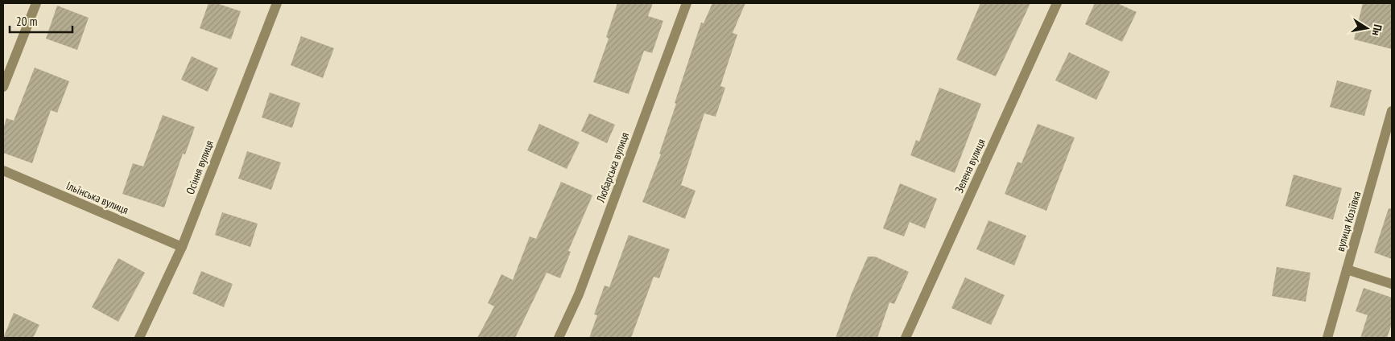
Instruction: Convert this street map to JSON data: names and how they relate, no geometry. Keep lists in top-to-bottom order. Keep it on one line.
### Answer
{"streets":{"street":["Зелена вулиця","Осіння вулиця","Любарська вулиця","Ільїнська вулиця","вулиця Козіївка"]},"crossings":[["Осіння вулиця","Ільїнська вулиця"]],"scale_bar":"20 m","north":"right"}
